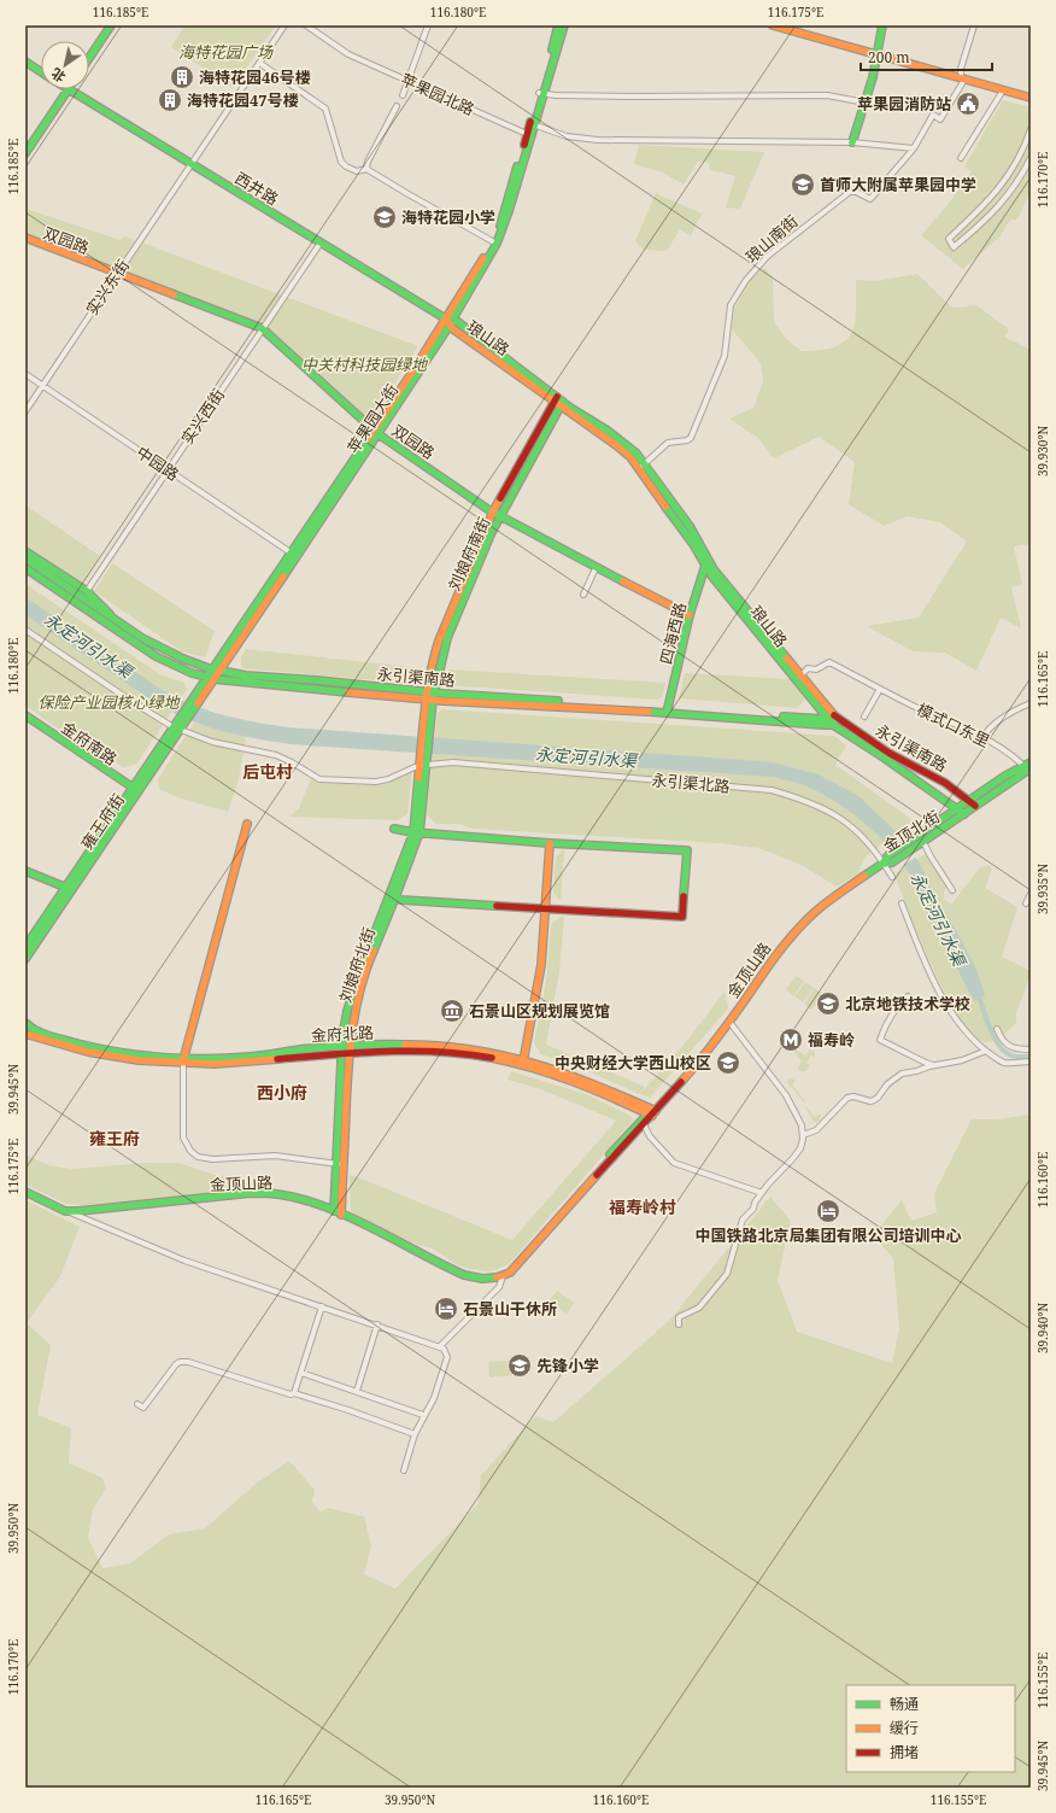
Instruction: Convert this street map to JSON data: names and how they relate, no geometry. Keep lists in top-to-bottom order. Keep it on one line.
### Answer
{"streets":{"main road":["西井路","双园路","琅山路","苹果园大街","刘娘府南街","四海西路","永引渠南路","金府南路","雍王府街","金顶北街","刘娘府北街","金顶山路","金府北路"],"street":["苹果园北路","琅山南街","实兴东街","实兴西街","中园路","模式口东里","永引渠北路"]},"crossings":[["苹果园北路","苹果园大街"],["西井路","实兴东街"],["西井路","琅山路"],["西井路","实兴西街"],["西井路","苹果园大街"],["琅山南街","琅山路"],["双园路","实兴东街"],["双园路","实兴西街"],["双园路","苹果园大街"],["双园路","刘娘府南街"],["双园路","四海西路"],["实兴东街","中园路"],["琅山路","苹果园大街"],["琅山路","刘娘府南街"],["琅山路","四海西路"],["琅山路","永引渠南路"],["琅山路","模式口东里"],["实兴西街","中园路"],["苹果园大街","中园路"],["苹果园大街","永引渠南路"],["苹果园大街","雍王府街"],["刘娘府南街","永引渠南路"],["刘娘府南街","刘娘府北街"],["四海西路","永引渠南路"],["永引渠南路","金顶北街"],["永引渠南路","刘娘府北街"],["模式口东里","金顶北街"],["金府南路","雍王府街"],["永引渠北路","雍王府街"],["永引渠北路","金顶北街"],["永引渠北路","刘娘府北街"],["永引渠北路","金顶山路"],["金顶北街","金顶山路"],["刘娘府北街","金顶山路"],["刘娘府北街","金府北路"],["金顶山路","金府北路"]],"districts":["后屯村","西小府","雍王府","福寿岭村"],"water":["永定河引水渠"],"parks":["海特花园广场","中关村科技园绿地","保险产业园核心绿地"],"places":{"building":["海特花园46号楼","海特花园47号楼"],"public building":["苹果园消防站"],"school or university":["首师大附属苹果园中学","海特花园小学","北京地铁技术学校","中央财经大学西山校区","先锋小学"],"museum":["石景山区规划展览馆"],"metro station":["福寿岭"],"hotel":["中国铁路北京局集团有限公司培训中心","石景山干休所"]},"legend":["畅通","缓行","拥堵"],"scale_bar":"200 m","north":"bottom left","coordinates":["116.185°E","116.180°E","116.175°E","116.170°E","39.930°N","116.165°E","39.935°N","39.945°N","116.160°E","39.940°N","39.950°N","116.155°E"]}
